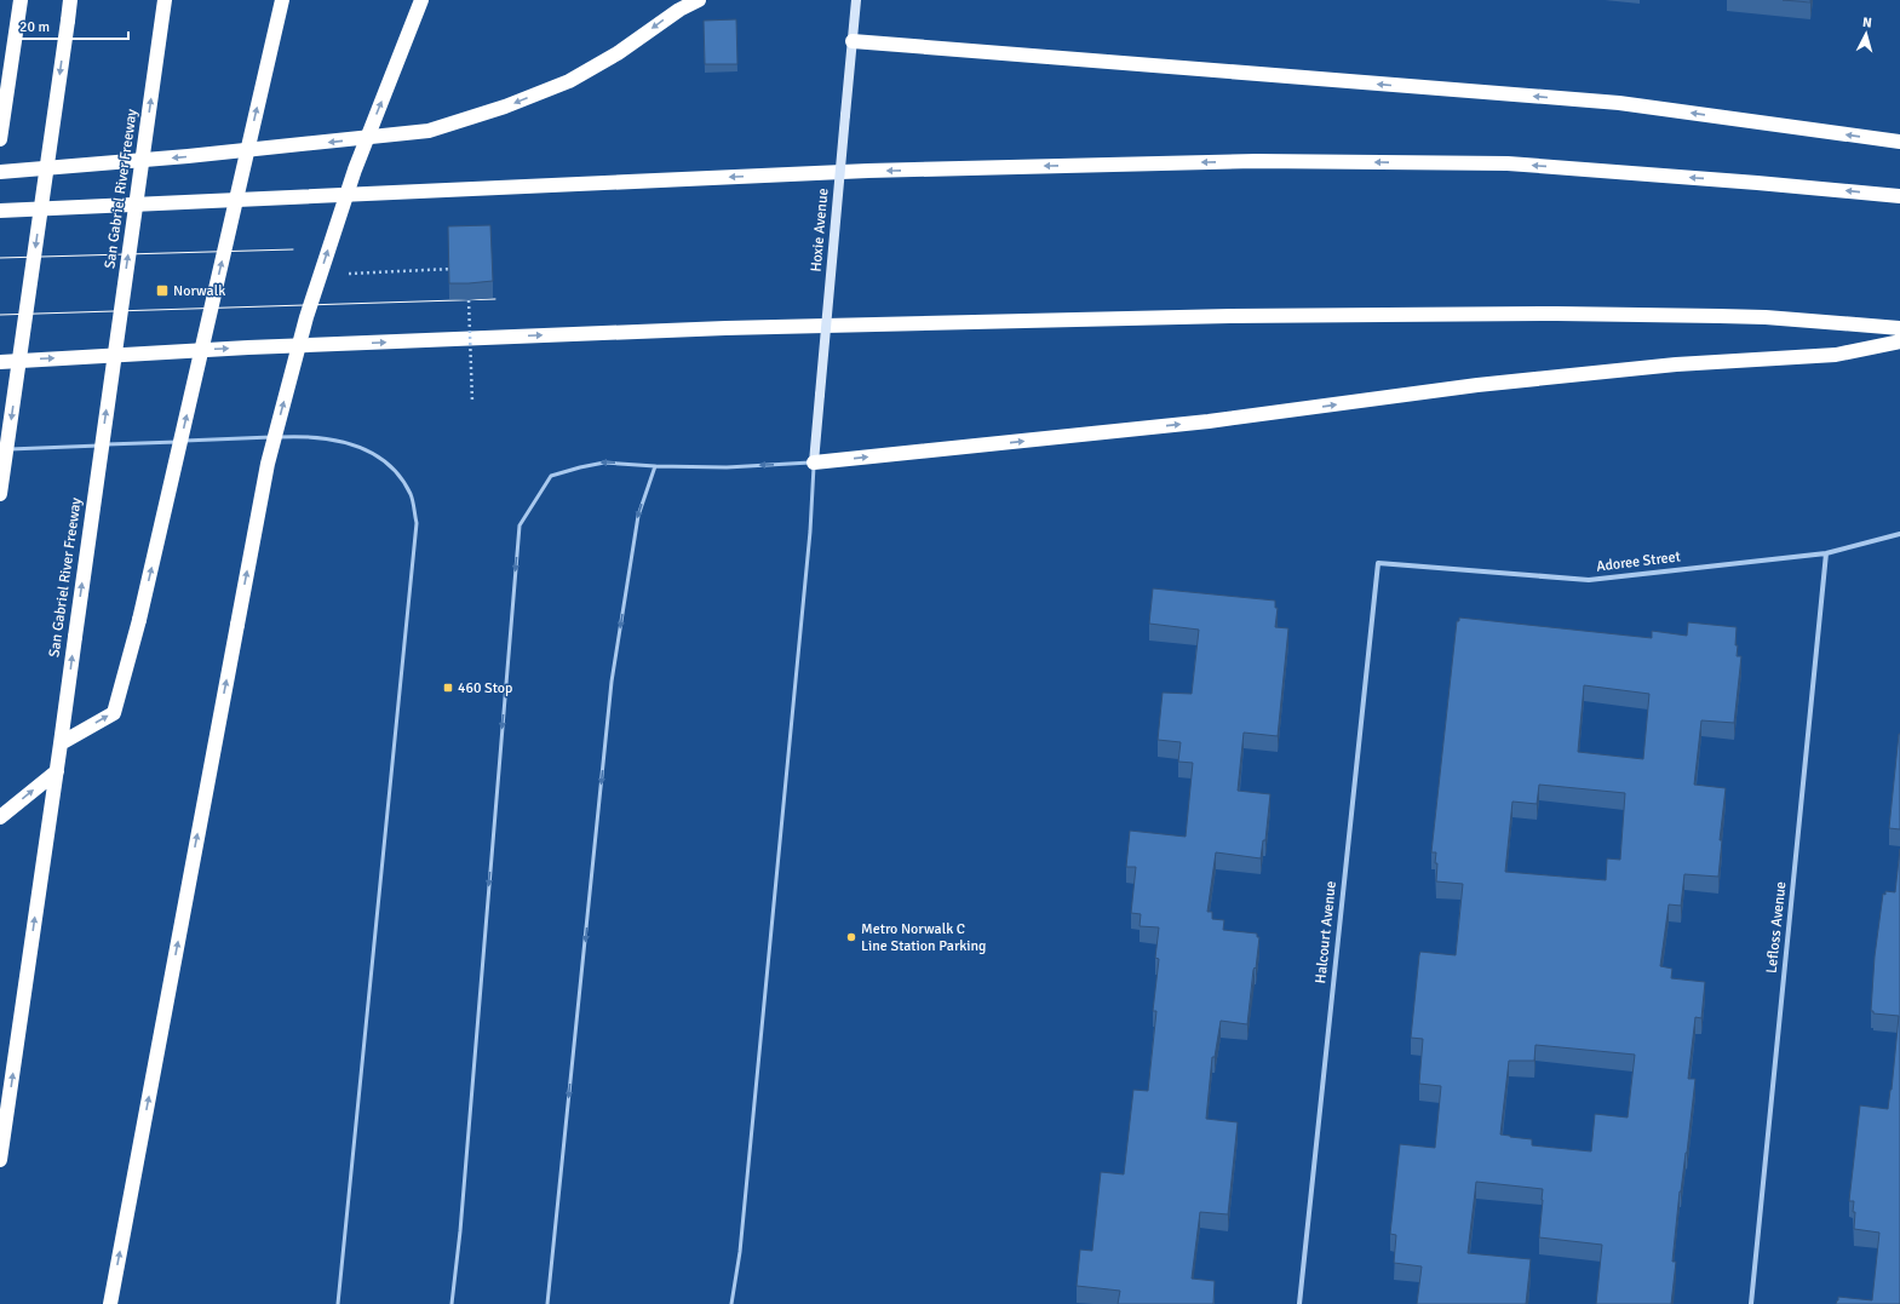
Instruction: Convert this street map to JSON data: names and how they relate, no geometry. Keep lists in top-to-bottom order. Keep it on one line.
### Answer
{"streets":{"highway":["San Gabriel River Freeway"],"main road":["Hoxie Avenue"],"street":["Adoree Street","Lefloss Avenue","Halcourt Avenue"]},"crossings":[["Adoree Street","Lefloss Avenue"],["Adoree Street","Halcourt Avenue"]],"places":{"transit":["Norwalk","460 Stop"],"other":["Metro Norwalk C Line Station Parking"]},"scale_bar":"20 m","north":"top"}
